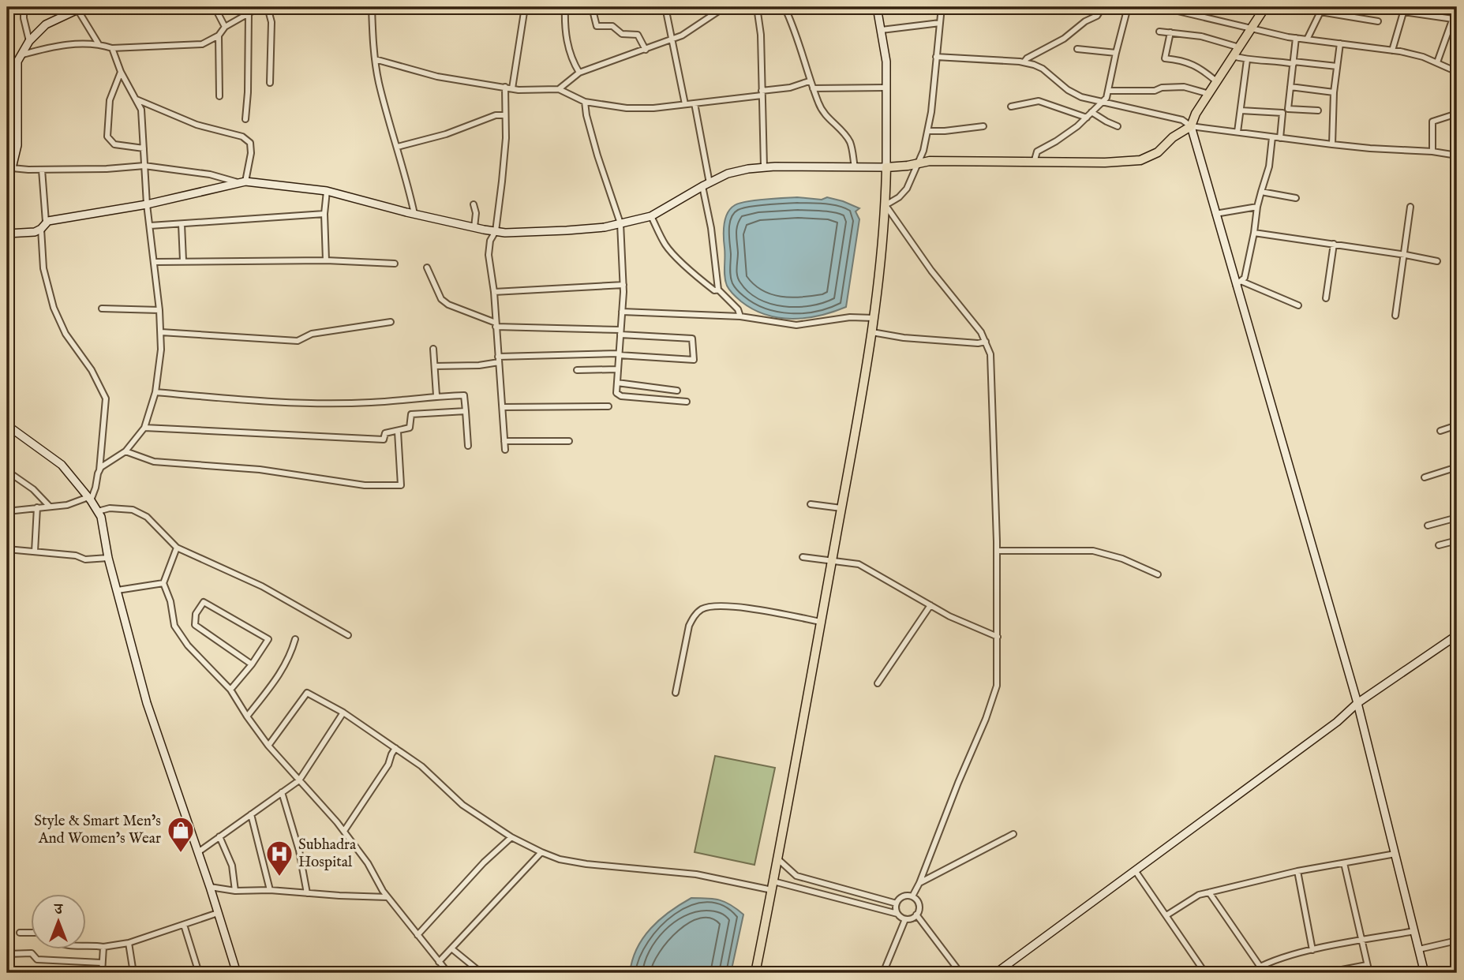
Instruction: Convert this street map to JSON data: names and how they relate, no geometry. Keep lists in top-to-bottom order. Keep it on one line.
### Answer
{"places":{"shop":["Style & Smart Men’s And Women’s Wear"],"hospital":["Subhadra Hospital"]},"north":"top"}
